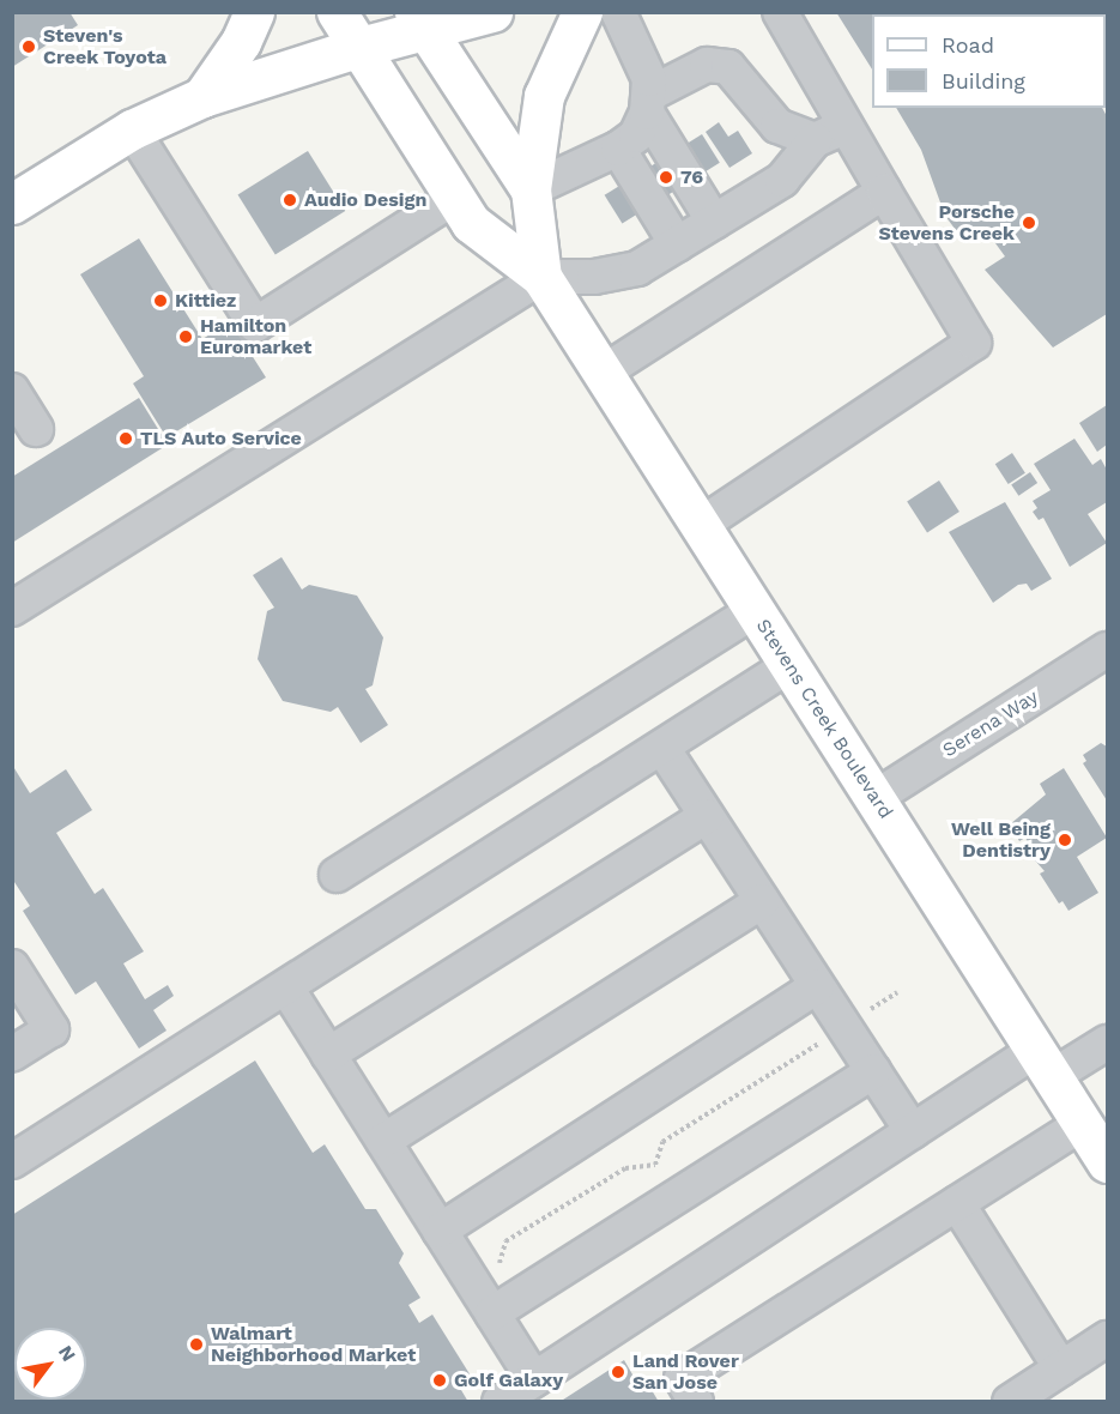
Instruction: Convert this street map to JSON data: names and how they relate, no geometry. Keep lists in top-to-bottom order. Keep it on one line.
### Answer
{"streets":{"main road":["Stevens Creek Boulevard"],"street":["Serena Way"]},"crossings":[["Stevens Creek Boulevard","Serena Way"]],"places":["Steven's Creek Toyota","76","Audio Design","Porsche Stevens Creek","Kittiez","Hamilton Euromarket","TLS Auto Service","Well Being Dentistry","Walmart Neighborhood Market","Land Rover San Jose","Golf Galaxy"],"legend":["Road","Building"],"north":"top right"}
